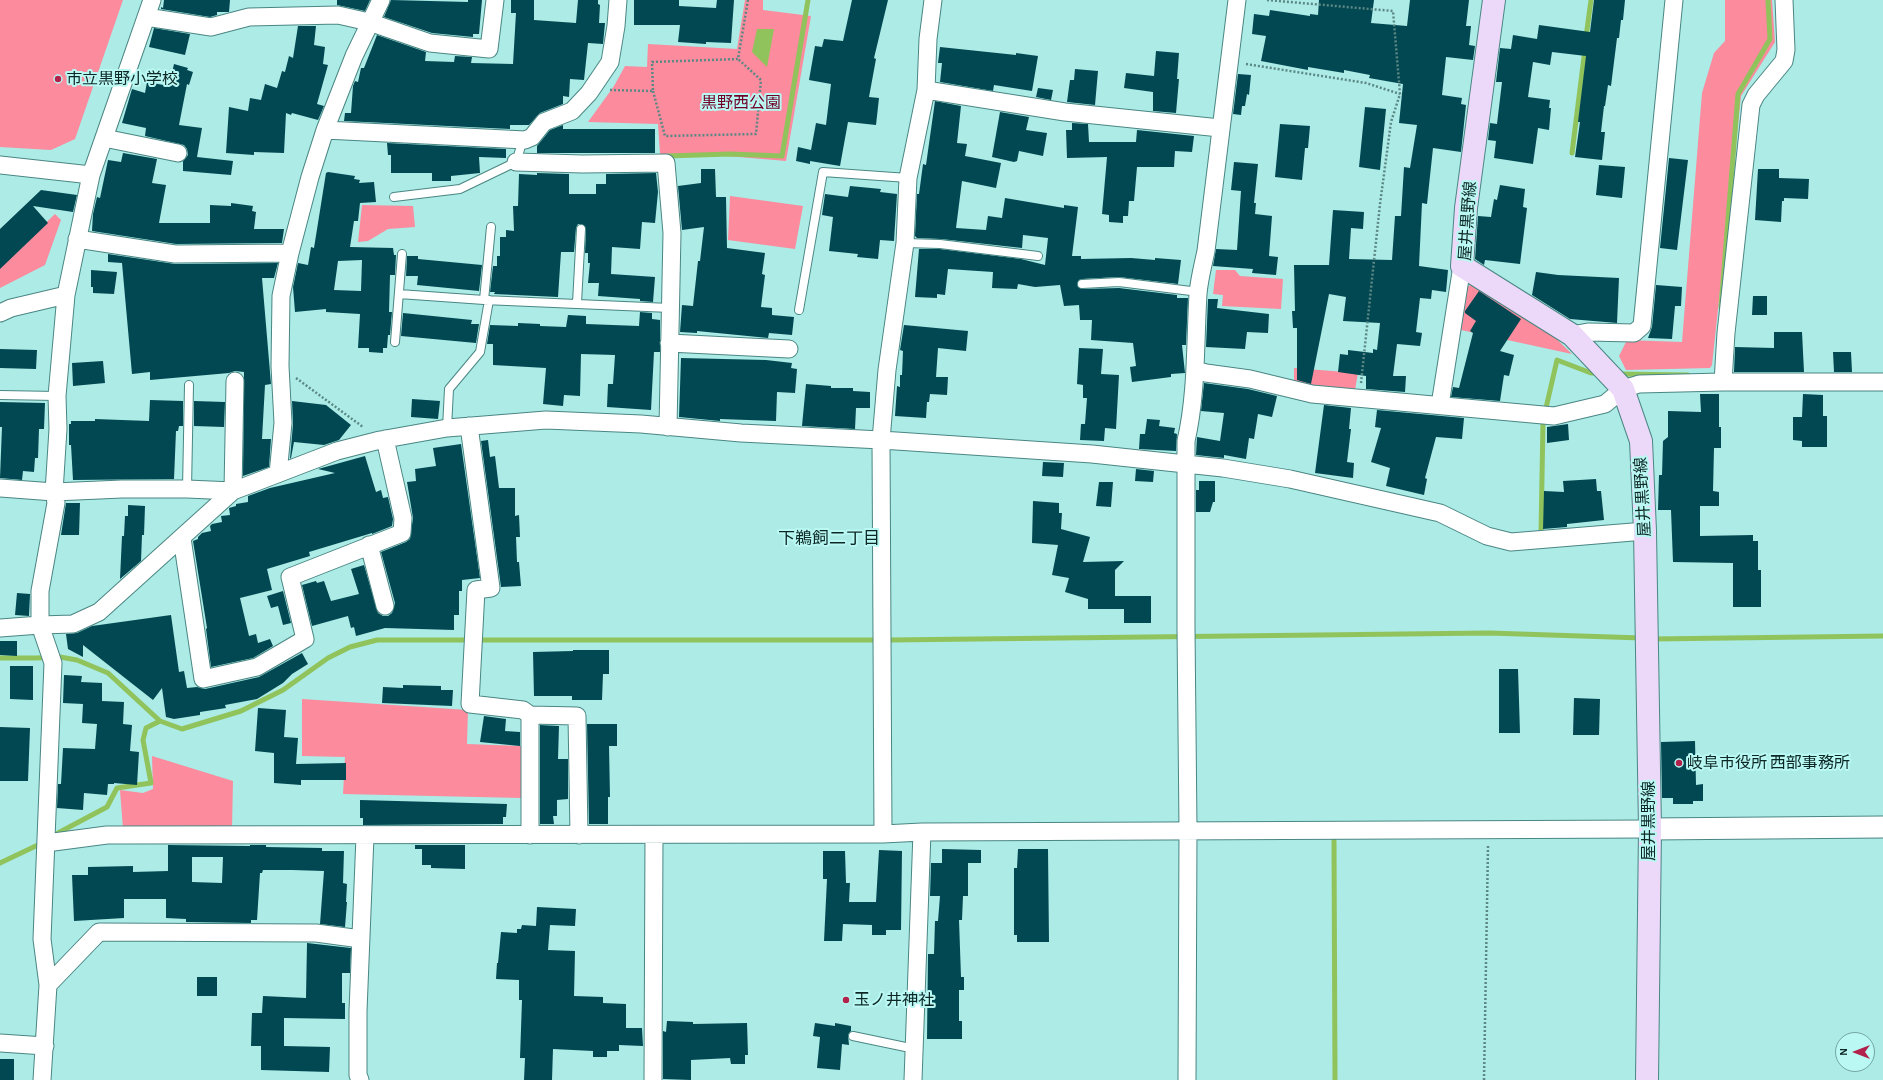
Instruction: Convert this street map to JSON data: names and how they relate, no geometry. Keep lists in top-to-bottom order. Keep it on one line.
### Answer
{"streets":{"main road":["屋井黒野線"]},"districts":["下鵜飼二丁目"],"parks":["黒野西公園"],"places":["市立黒野小学校","岐阜市役所 西部事務所","玉ノ井神社"],"north":"left"}
